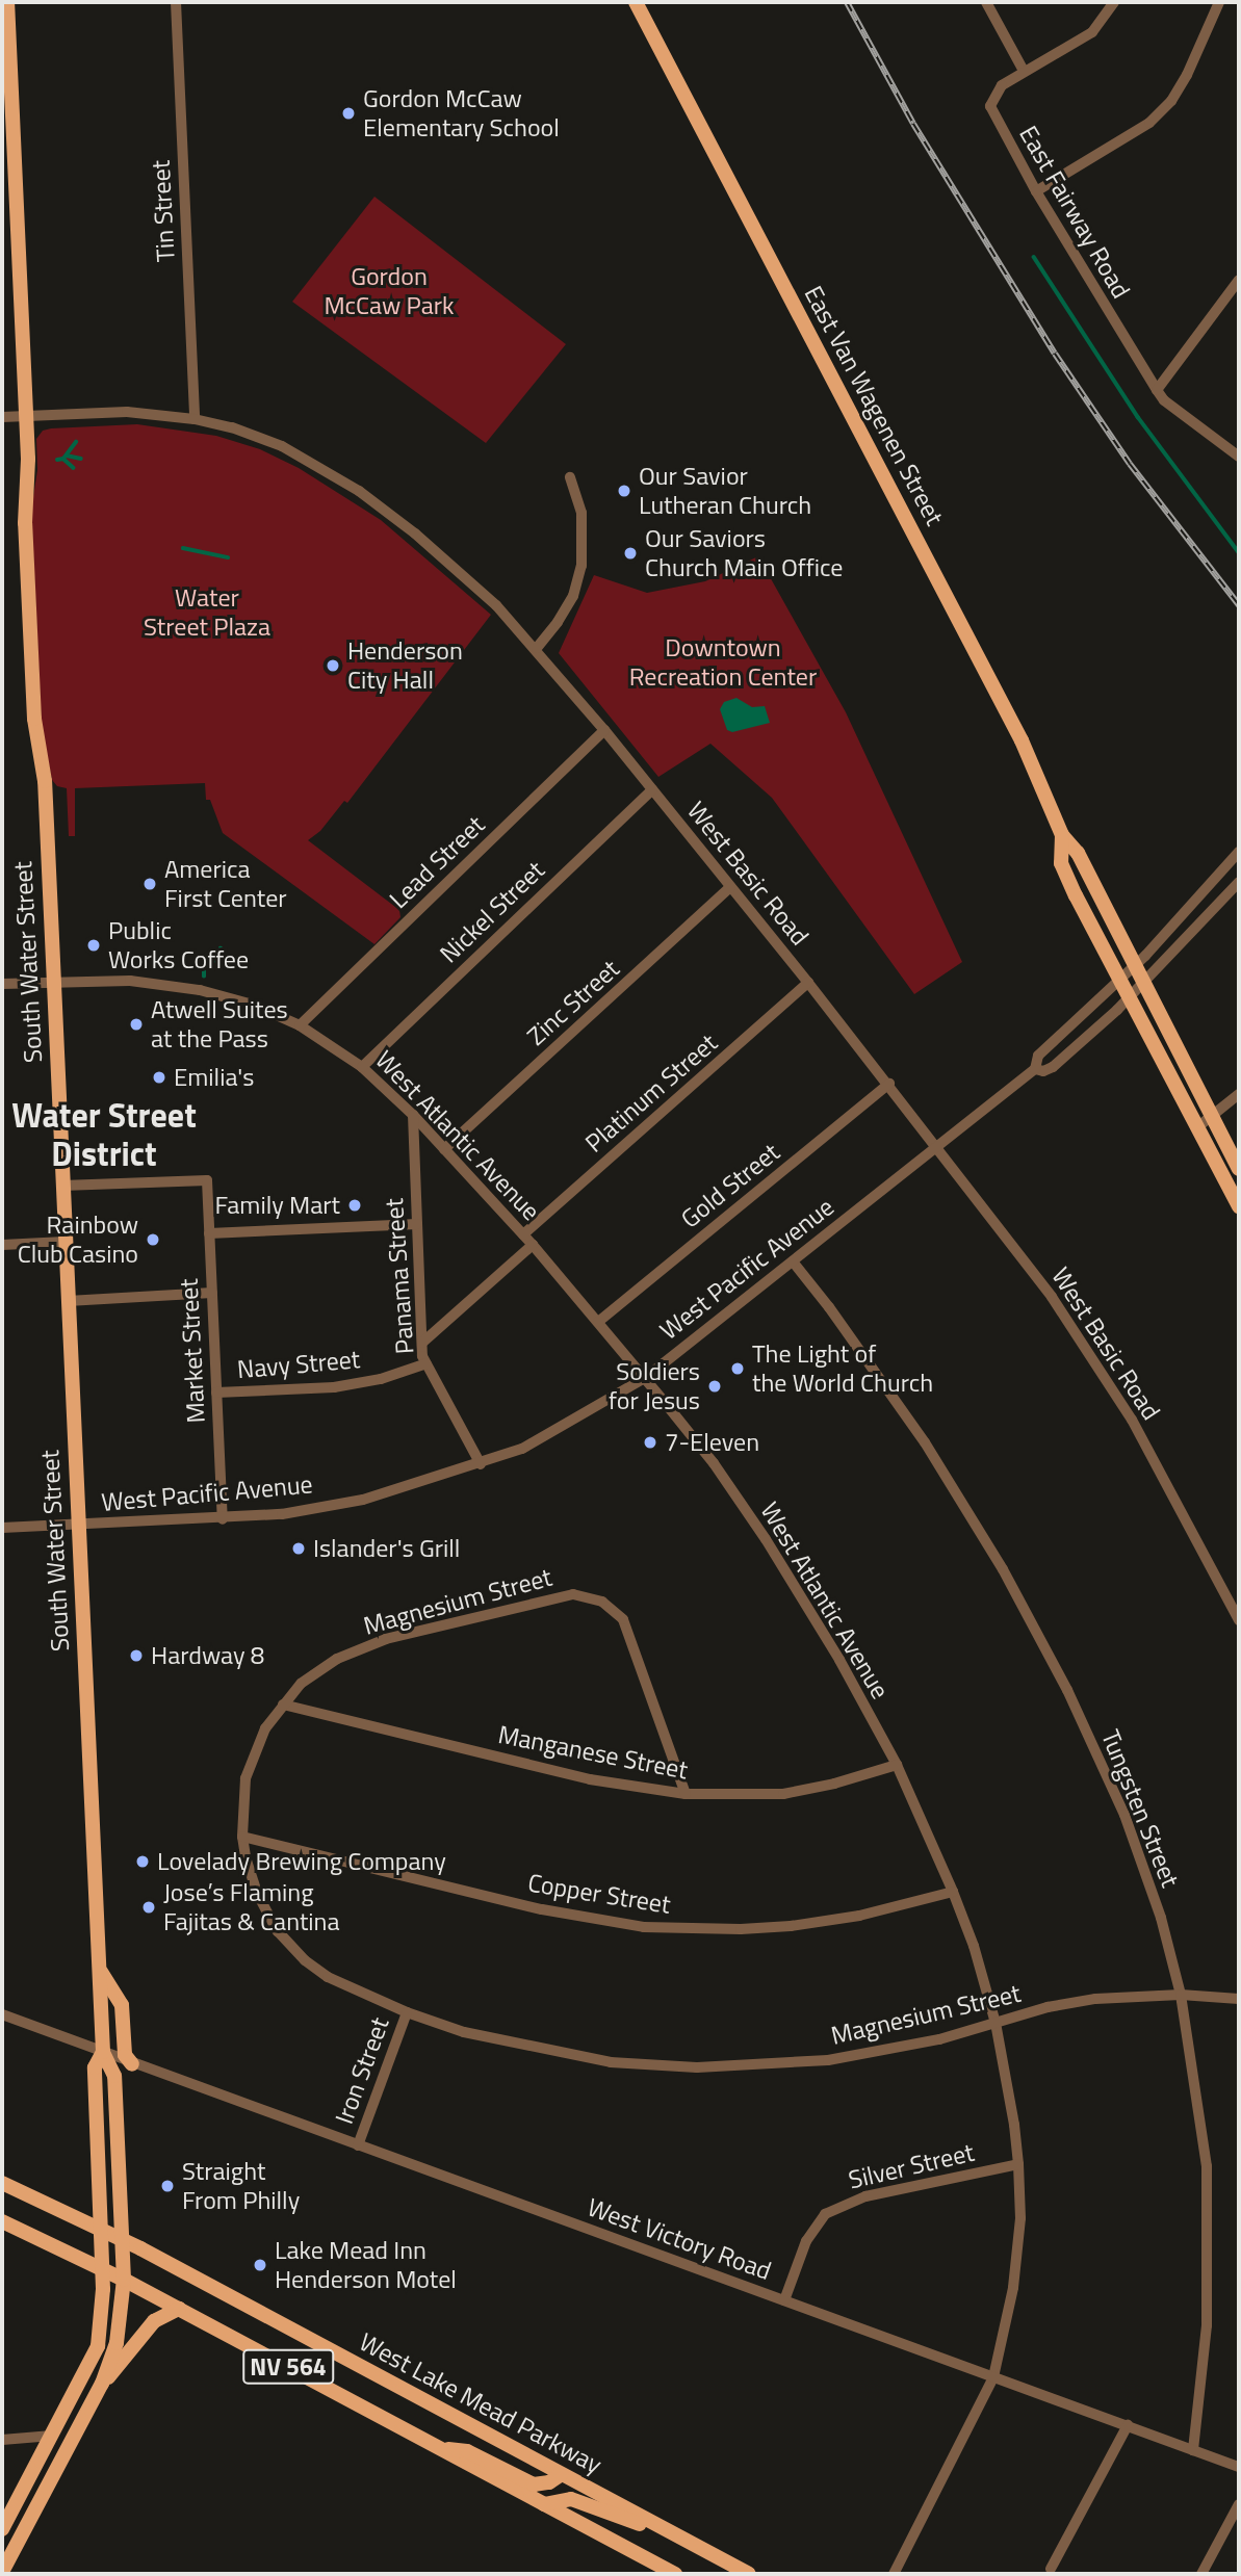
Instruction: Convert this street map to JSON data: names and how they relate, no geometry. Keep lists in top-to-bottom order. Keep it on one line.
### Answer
{"streets":{"main road":["East Van Wagenen Street","South Water Street","NV 564","West Lake Mead Parkway"],"street":["Tin Street","East Fairway Road","Lead Street","West Basic Road","Nickel Street","Zinc Street","Platinum Street","West Atlantic Avenue","Gold Street","West Pacific Avenue","Panama Street","Market Street","Navy Street","Magnesium Street","Manganese Street","Tungsten Street","Copper Street","Iron Street","Silver Street","West Victory Road"]},"crossings":[["Tin Street","West Basic Road"],["East Van Wagenen Street","West Pacific Avenue"],["Lead Street","West Basic Road"],["Lead Street","West Atlantic Avenue"],["West Basic Road","Nickel Street"],["West Basic Road","South Water Street"],["West Basic Road","Zinc Street"],["West Basic Road","Platinum Street"],["West Basic Road","Gold Street"],["West Basic Road","West Pacific Avenue"],["Nickel Street","West Atlantic Avenue"],["South Water Street","West Atlantic Avenue"],["South Water Street","West Pacific Avenue"],["South Water Street","Market Street"],["South Water Street","West Victory Road"],["South Water Street","NV 564"],["South Water Street","West Lake Mead Parkway"],["Zinc Street","West Atlantic Avenue"],["Platinum Street","West Atlantic Avenue"],["West Atlantic Avenue","Gold Street"],["West Atlantic Avenue","West Pacific Avenue"],["West Atlantic Avenue","Panama Street"],["West Atlantic Avenue","Magnesium Street"],["West Atlantic Avenue","Manganese Street"],["West Atlantic Avenue","Copper Street"],["West Atlantic Avenue","Silver Street"],["West Atlantic Avenue","West Victory Road"],["West Pacific Avenue","Panama Street"],["West Pacific Avenue","Market Street"],["West Pacific Avenue","Tungsten Street"],["Panama Street","Navy Street"],["Market Street","Navy Street"],["Magnesium Street","Manganese Street"],["Magnesium Street","Tungsten Street"],["Magnesium Street","Copper Street"],["Magnesium Street","Iron Street"],["Tungsten Street","West Victory Road"],["Iron Street","West Victory Road"],["Silver Street","West Victory Road"],["NV 564","West Lake Mead Parkway"]],"districts":["Water Street District"],"parks":["Gordon McCaw Park","Water Street Plaza","Downtown Recreation Center"],"places":["Gordon McCaw Elementary School","Our Savior Lutheran Church","Our Saviors Church Main Office","Henderson City Hall","America First Center","Public Works Coffee","Atwell Suites at the Pass","Emilia's","Family Mart","Rainbow Club Casino","The Light of the World Church","Soldiers for Jesus","7-Eleven","Islander's Grill","Hardway 8","Lovelady Brewing Company","Jose’s Flaming Fajitas & Cantina","Straight From Philly","Lake Mead Inn Henderson Motel"]}
